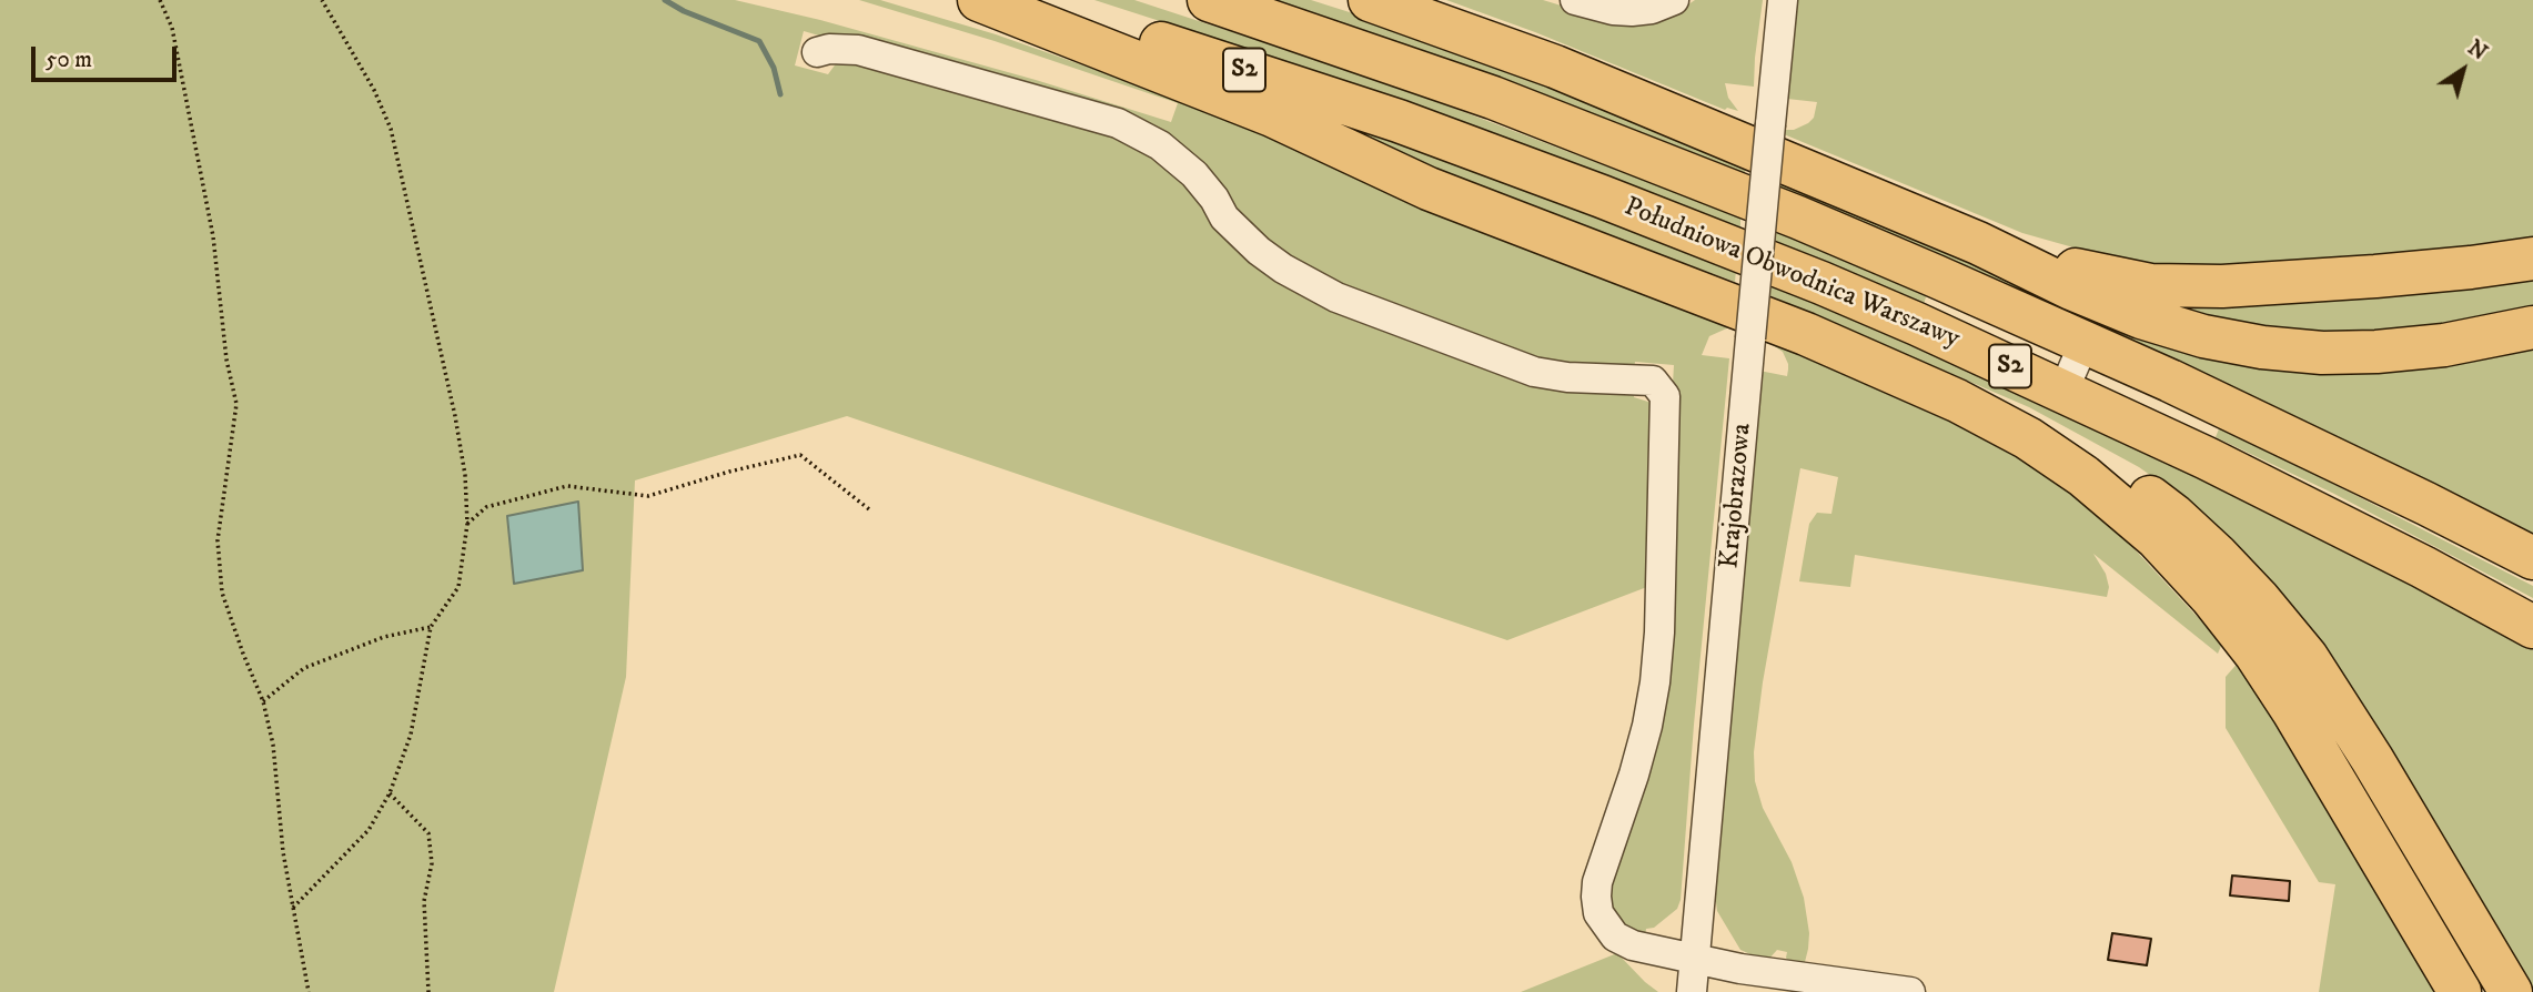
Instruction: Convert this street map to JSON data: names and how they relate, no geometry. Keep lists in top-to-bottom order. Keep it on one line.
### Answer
{"streets":{"highway":["S2","Południowa Obwodnica Warszawy"],"street":["Krajobrazowa"]},"scale_bar":"50 m","north":"top right"}
